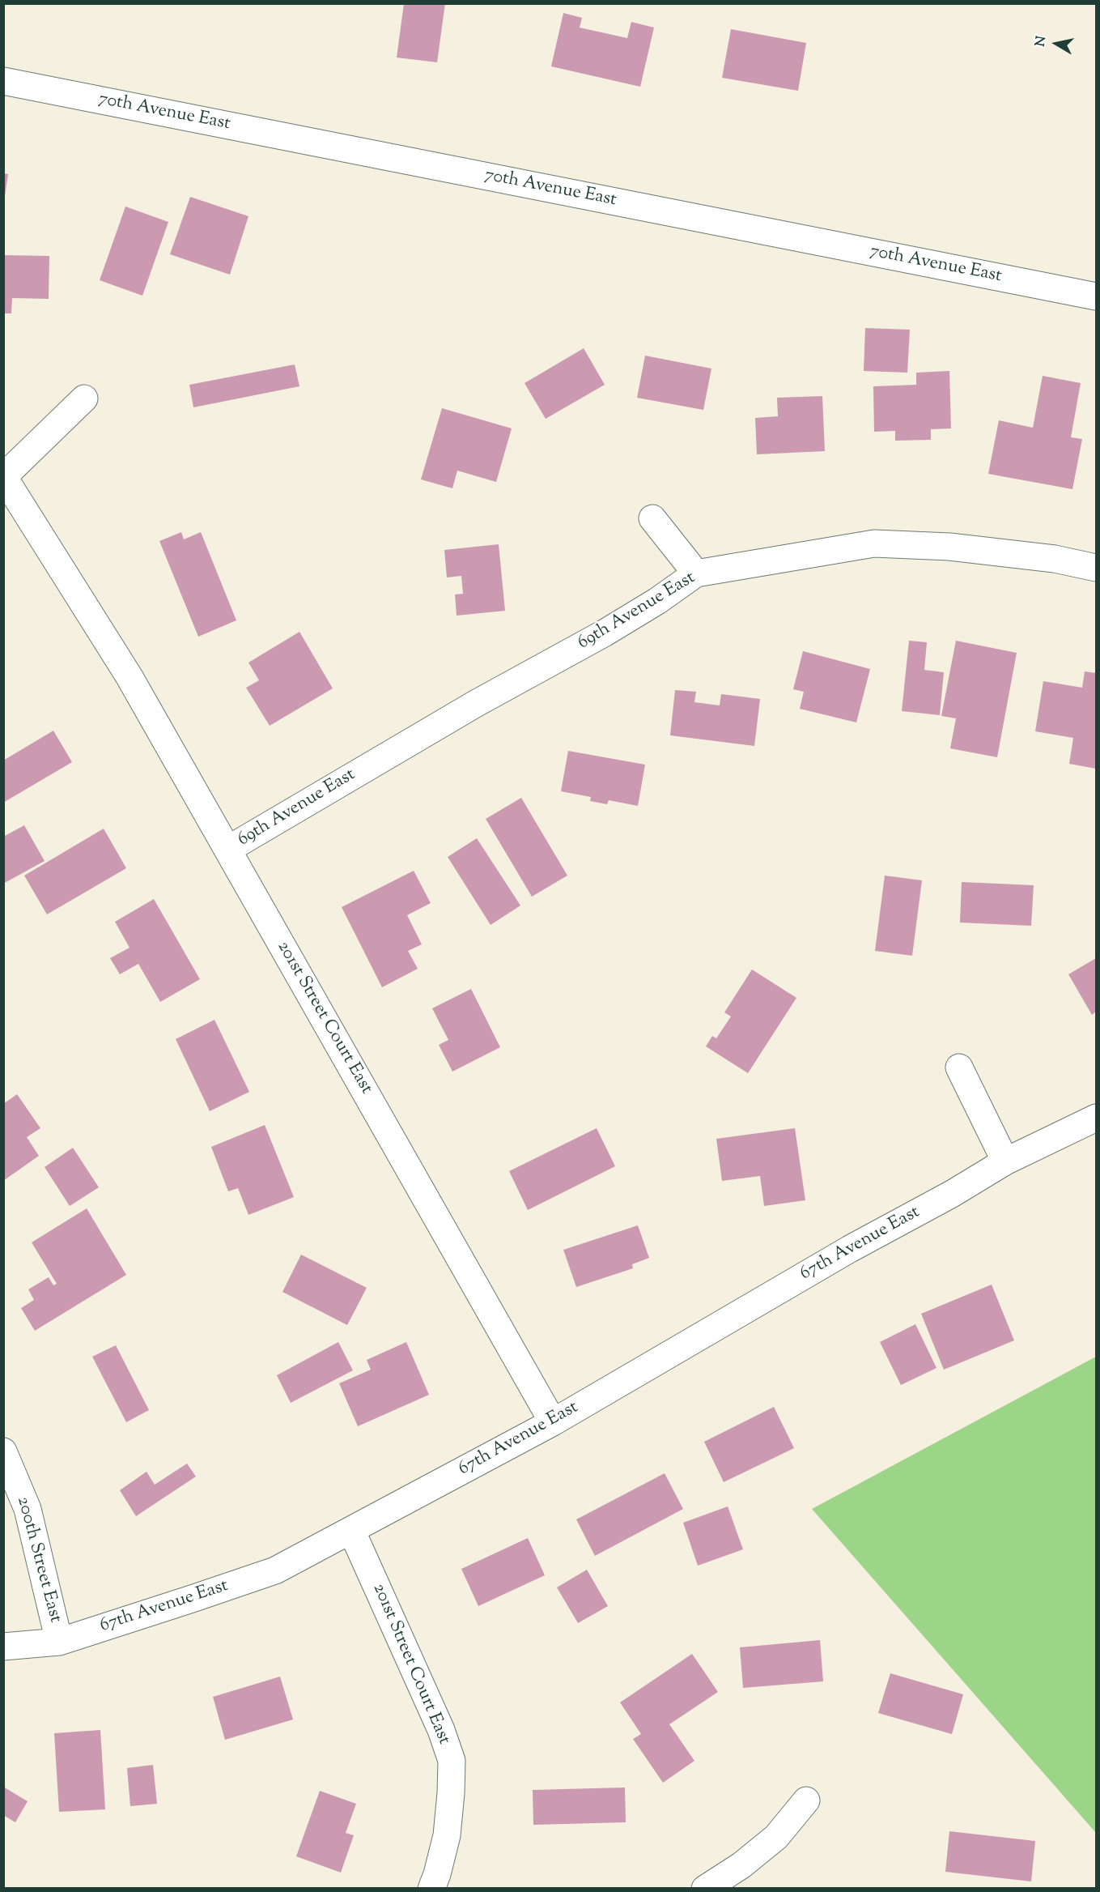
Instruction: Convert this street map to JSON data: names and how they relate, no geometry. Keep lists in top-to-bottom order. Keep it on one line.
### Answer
{"streets":{"street":["70th Avenue East","69th Avenue East","201st Street Court East","67th Avenue East","200th Street East"]},"crossings":[["69th Avenue East","201st Street Court East"],["201st Street Court East","67th Avenue East"],["67th Avenue East","200th Street East"]],"north":"left"}
